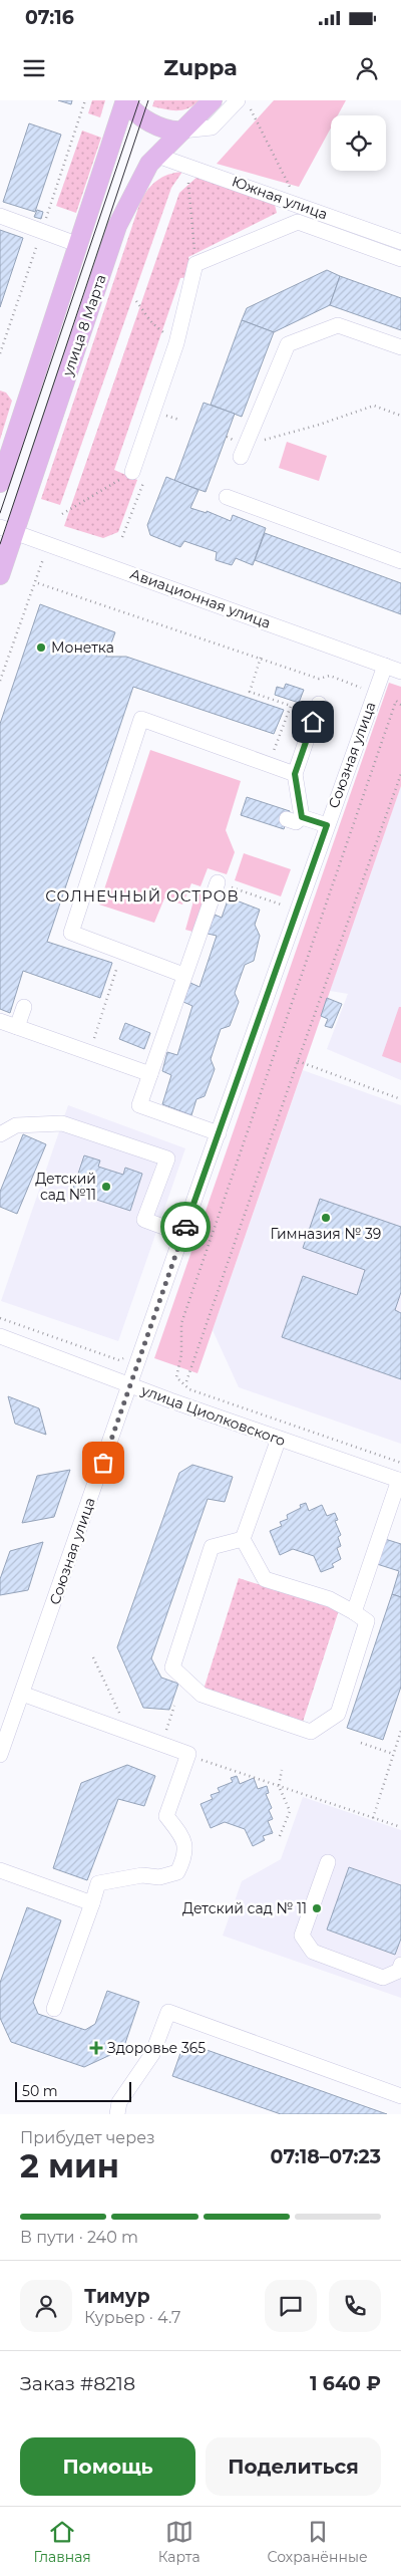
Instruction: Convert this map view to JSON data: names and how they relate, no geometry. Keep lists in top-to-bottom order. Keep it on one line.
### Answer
{"streets":{"main road":["улица 8 Марта"],"street":["Южная улица","Авиационная улица","Союзная улица","улица Циолковского"]},"crossings":[["Южная улица","улица 8 Марта"],["улица 8 Марта","Авиационная улица"],["Авиационная улица","Союзная улица"],["Союзная улица","улица Циолковского"]],"districts":["СОЛНЕЧНЫЙ ОСТРОВ"],"places":{"other":["Монетка","Детский сад №11","Гимназия № 39","Детский сад № 11"],"health":["Здоровье 365"]},"scale_bar":"50 m","page":{"status":"07:16","header":"Zuppa","scale":"50 m","heading":["2 мин","Прибудет через","07:18–07:23"],"panel":["Тимур","Курьер · 4.7","Заказ #8218","1 640 ₽"],"bar":"В пути · 240 m","buttons":["Помощь","Поделиться"],"tabs":["Главная","Карта","Сохранённые"]}}
